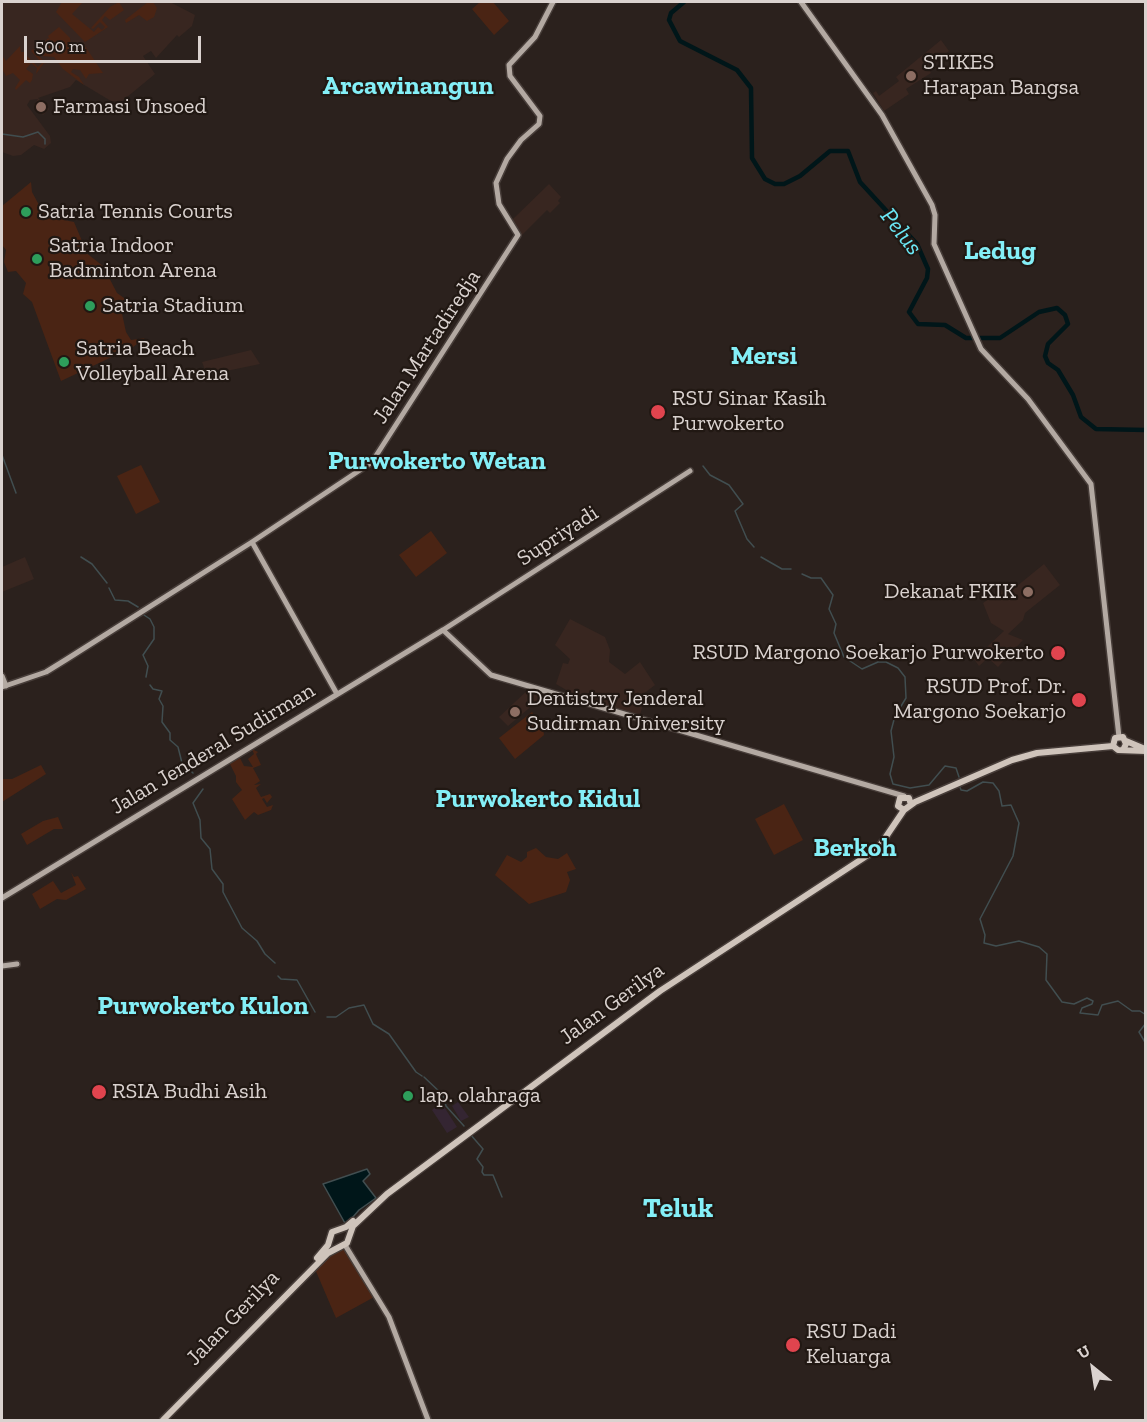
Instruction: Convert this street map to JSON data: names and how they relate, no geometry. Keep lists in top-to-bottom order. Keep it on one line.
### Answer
{"streets":{"highway":["Jalan Gerilya"],"main road":["Jalan Martadiredja","Supriyadi","Jalan Jenderal Sudirman"]},"crossings":[["Supriyadi","Jalan Jenderal Sudirman"]],"districts":["Arcawinangun","Ledug","Mersi","Purwokerto Wetan","Purwokerto Kidul","Berkoh","Purwokerto Kulon","Teluk"],"water":["Pelus"],"places":["STIKES Harapan Bangsa","Farmasi Unsoed","Satria Tennis Courts","Satria Indoor Badminton Arena","Satria Stadium","Satria Beach Volleyball Arena","RSU Sinar Kasih Purwokerto","Dekanat FKIK","RSUD Margono Soekarjo Purwokerto","RSUD Prof. Dr. Margono Soekarjo","Dentistry Jenderal Sudirman University","RSIA Budhi Asih","lap. olahraga","RSU Dadi Keluarga"],"scale_bar":"500 m","north":"top left"}
